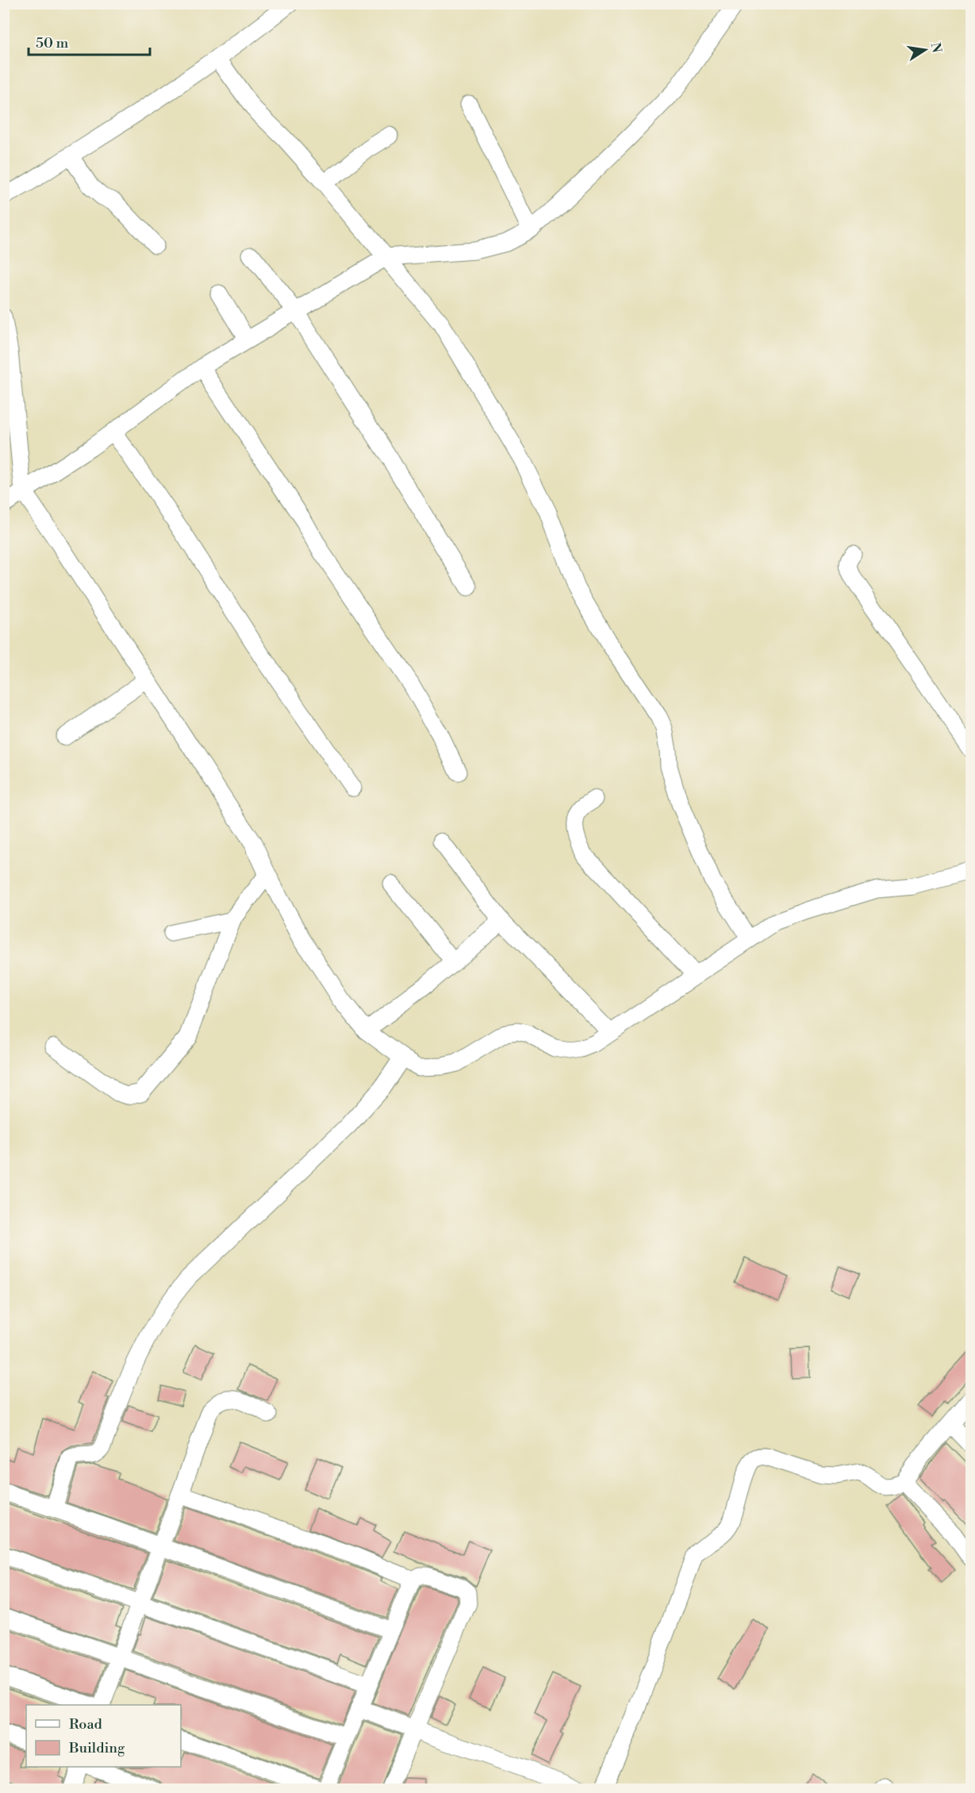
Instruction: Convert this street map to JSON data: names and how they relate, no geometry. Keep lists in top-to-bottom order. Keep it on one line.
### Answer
{"legend":["Road","Building"],"scale_bar":"50 m","north":"right"}
